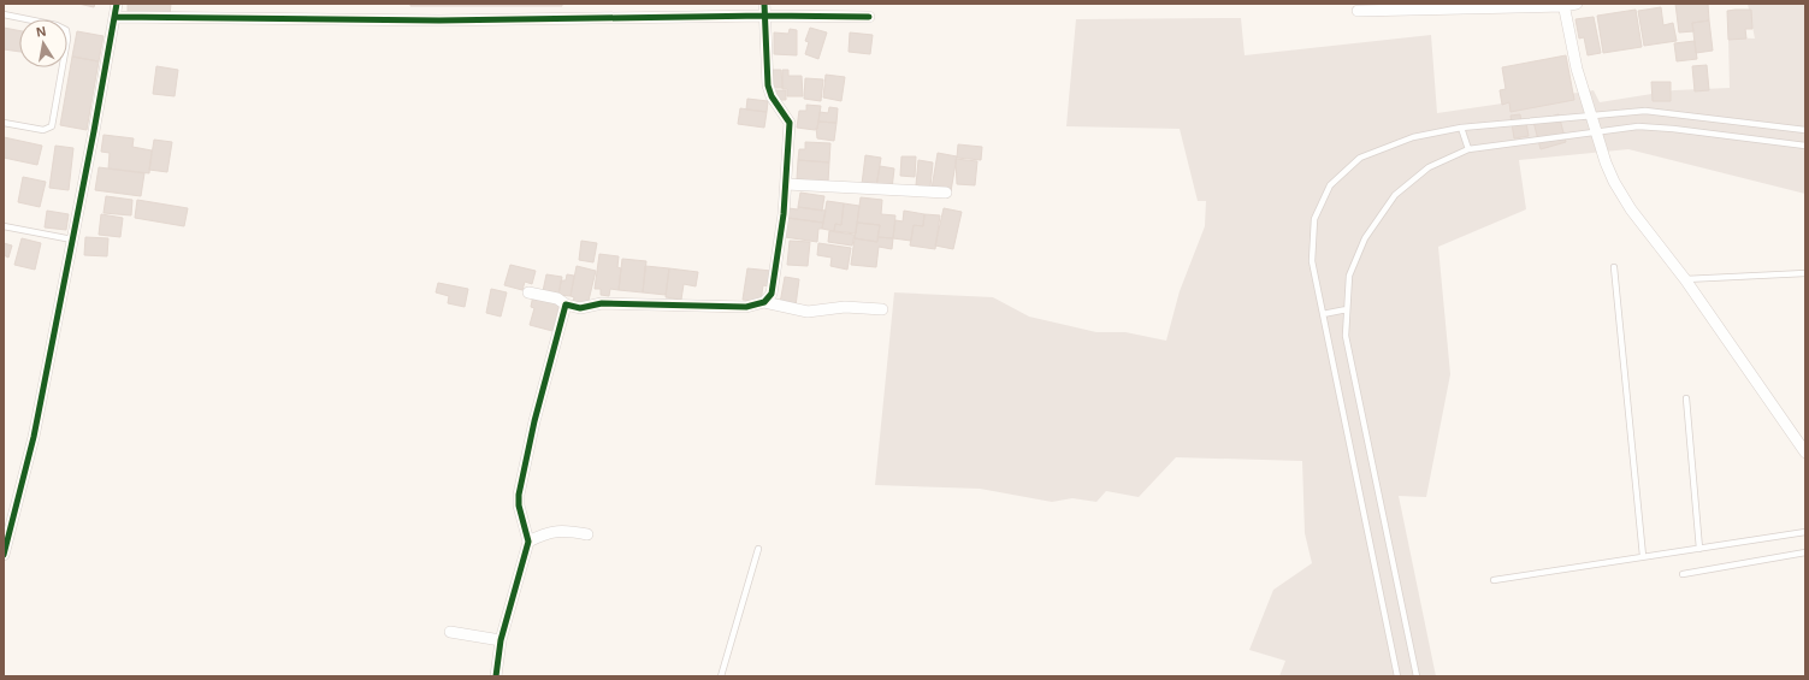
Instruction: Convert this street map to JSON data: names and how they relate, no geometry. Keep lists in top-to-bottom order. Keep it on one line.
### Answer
{"north":"top"}
